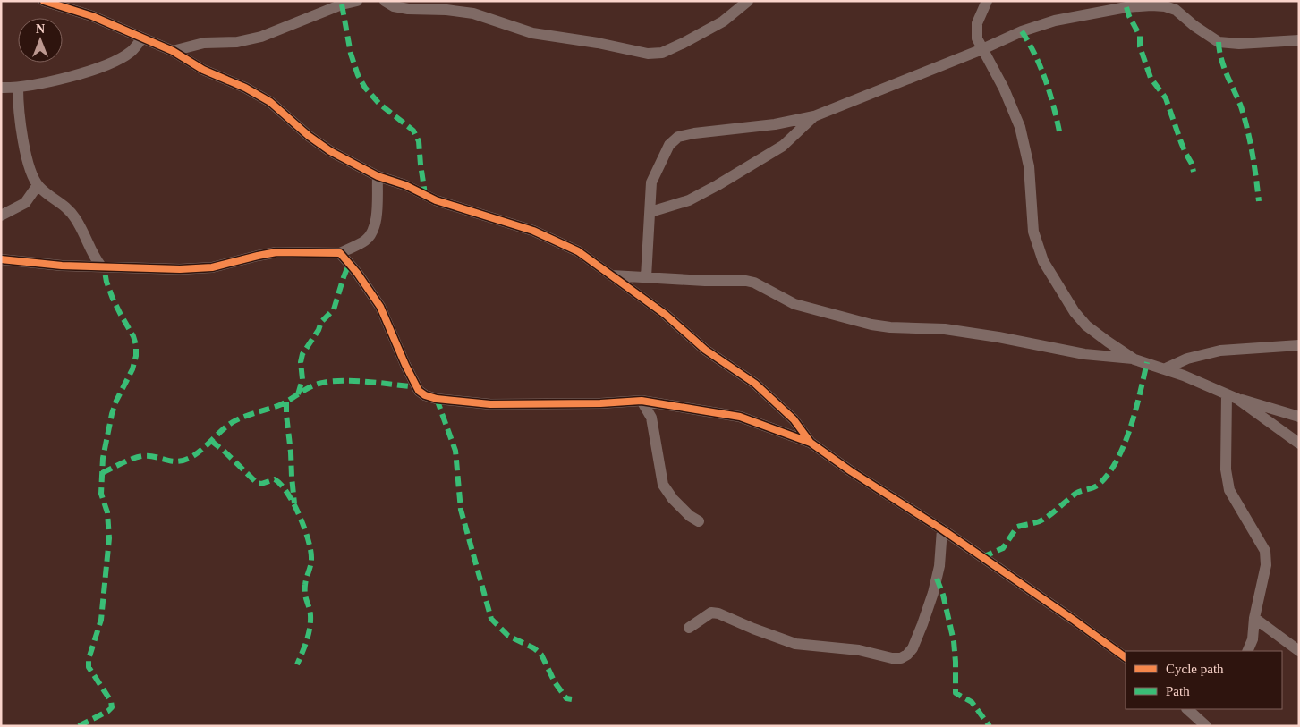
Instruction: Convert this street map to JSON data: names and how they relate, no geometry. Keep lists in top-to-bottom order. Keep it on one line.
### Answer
{"legend":["Cycle path","Path"],"north":"top"}
